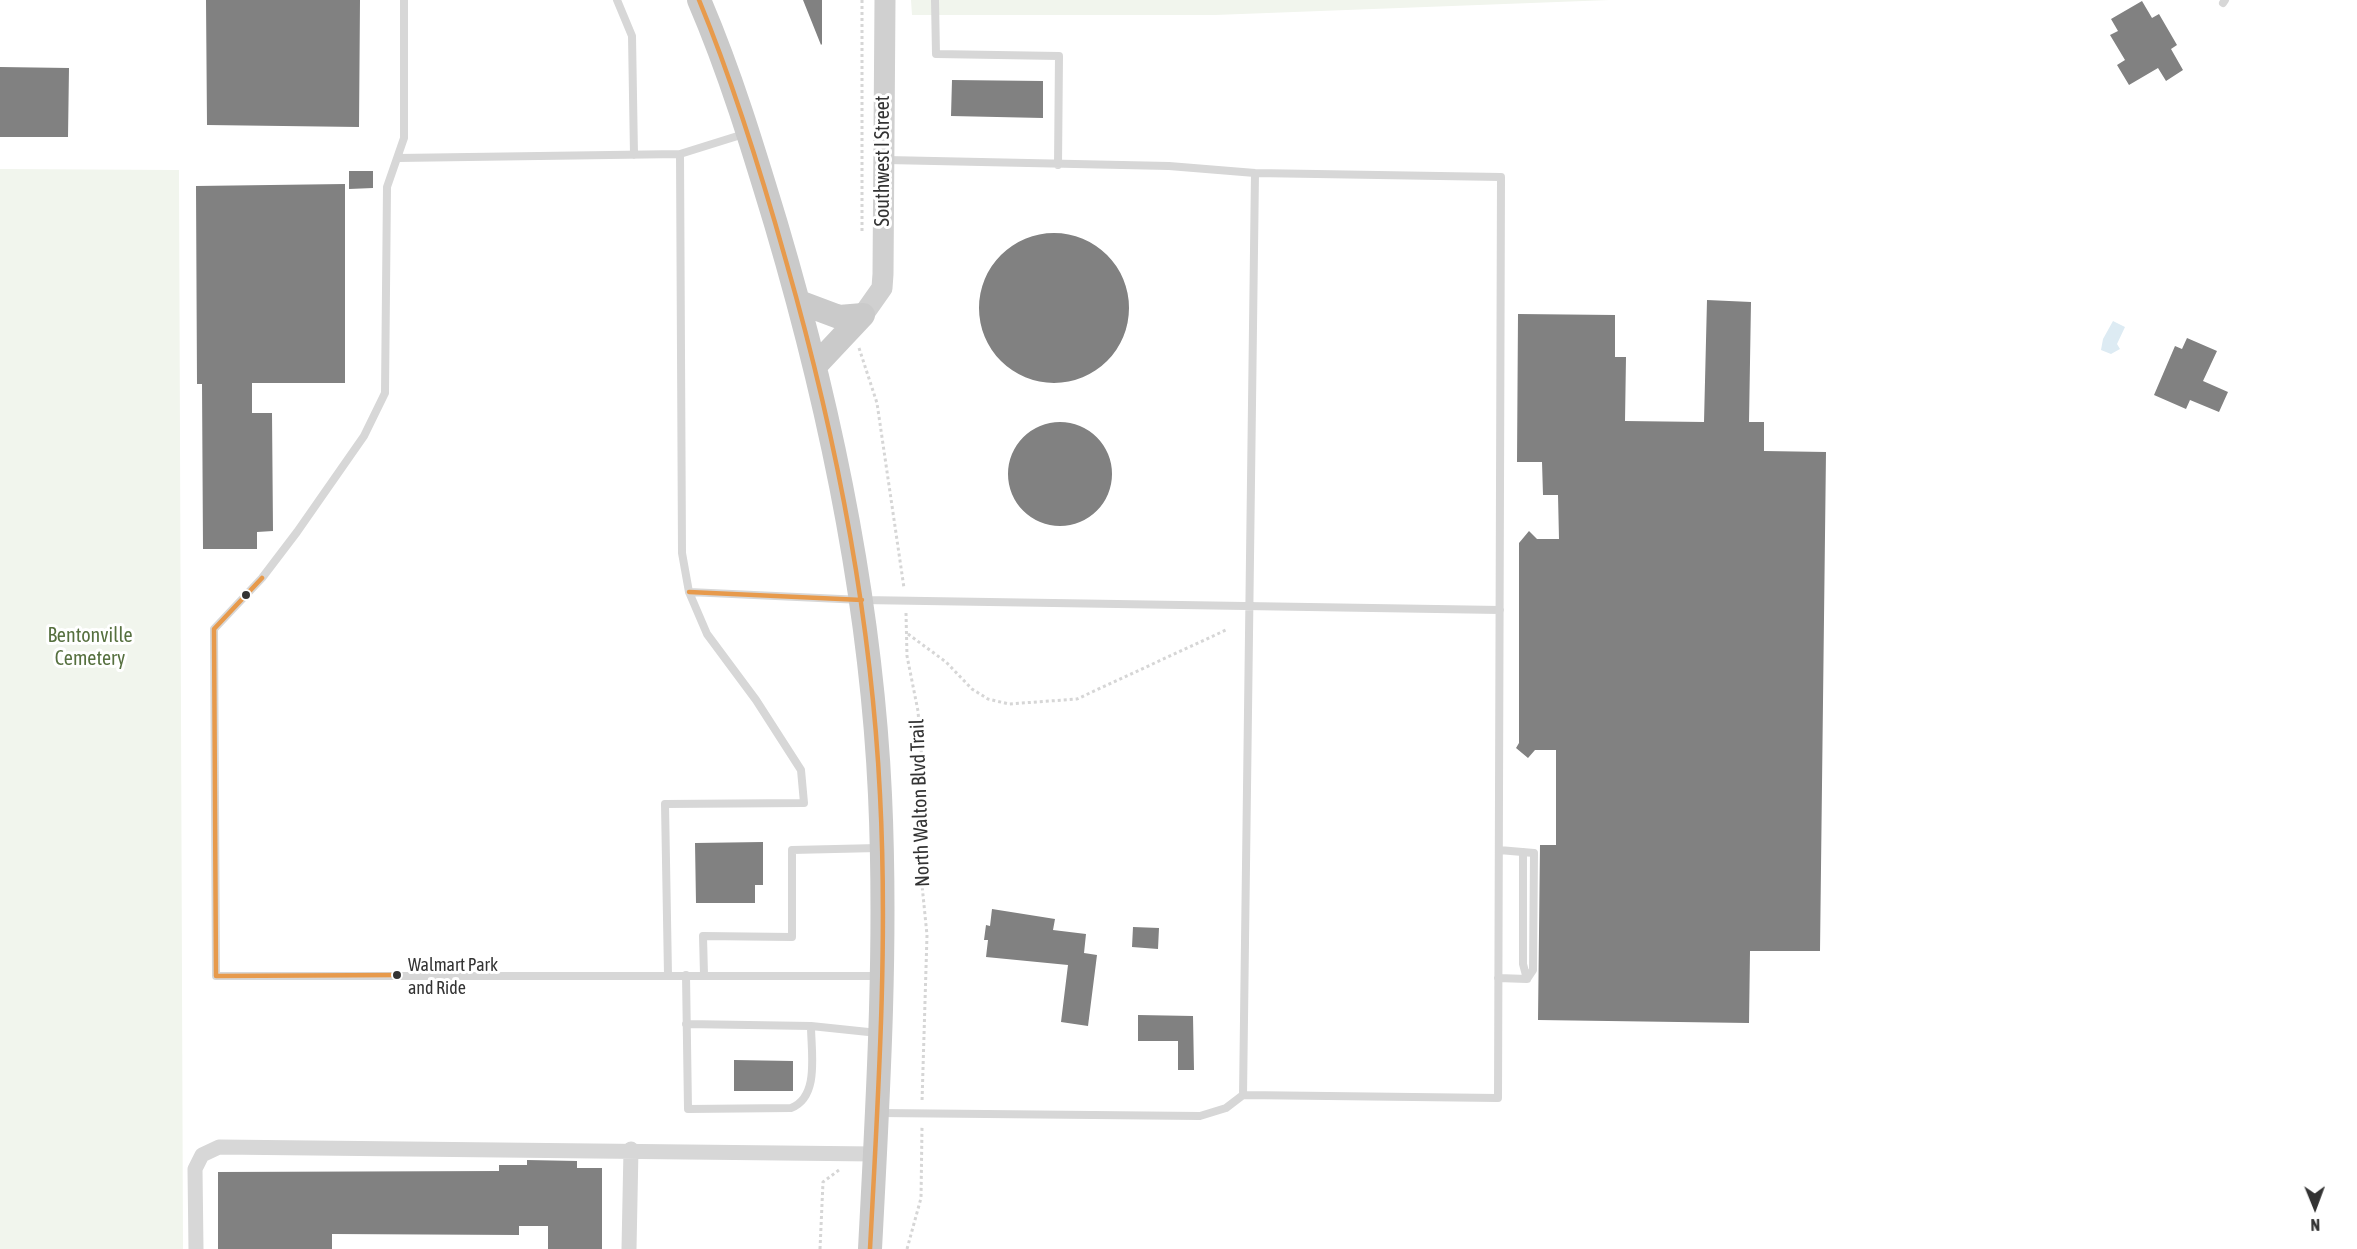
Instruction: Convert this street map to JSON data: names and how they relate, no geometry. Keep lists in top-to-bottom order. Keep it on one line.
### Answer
{"streets":{"main road":["Southwest I Street"],"path":["North Walton Blvd Trail"]},"parks":["Bentonville Cemetery"],"places":["Walmart Park and Ride"],"north":"bottom"}
